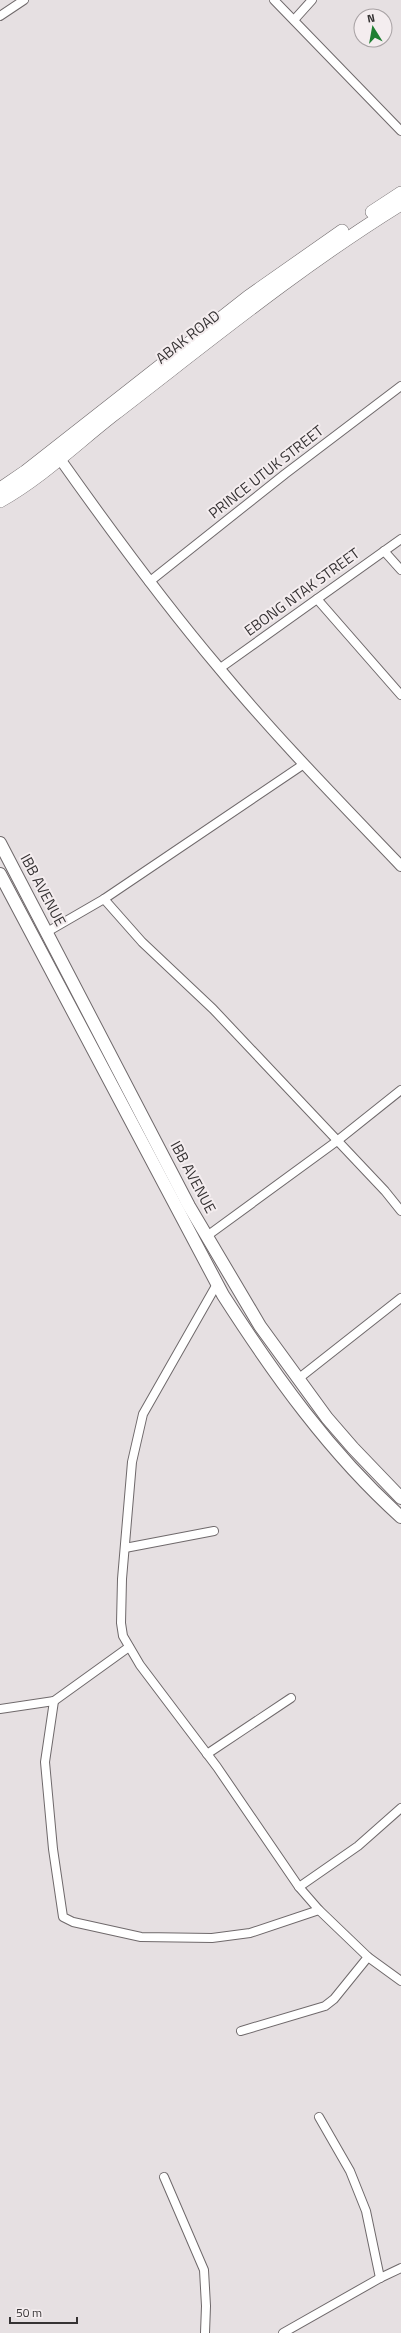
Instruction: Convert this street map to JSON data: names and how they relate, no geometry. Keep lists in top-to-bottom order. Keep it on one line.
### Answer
{"streets":{"highway":["ABAK ROAD"],"main road":["IBB AVENUE"],"street":["PRINCE UTUK STREET","EBONG NTAK STREET"]},"scale_bar":"50 m","north":"top"}
